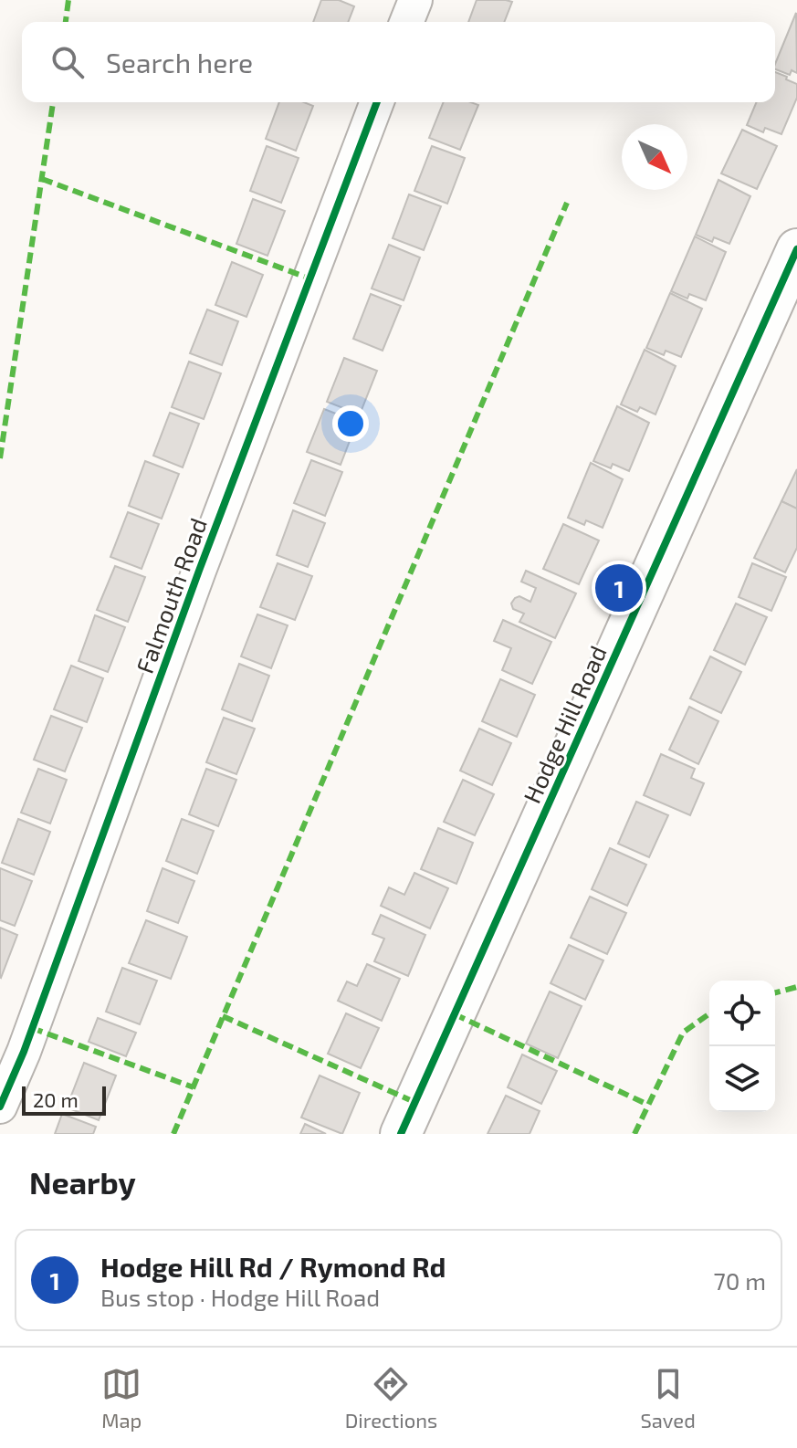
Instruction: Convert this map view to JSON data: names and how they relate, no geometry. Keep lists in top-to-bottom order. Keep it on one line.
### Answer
{"streets":{"street":["Falmouth Road","Hodge Hill Road"]},"scale_bar":"20 m","north":"bottom right","page":{"search":"Search here","pins":"1","scale":"20 m","heading":"Nearby","list":[{"mark":"1","name":"Hodge Hill Rd / Rymond Rd","note":"Bus stop · Hodge Hill Road","value":"70 m"}],"nav":["Map","Directions","Saved"]}}
